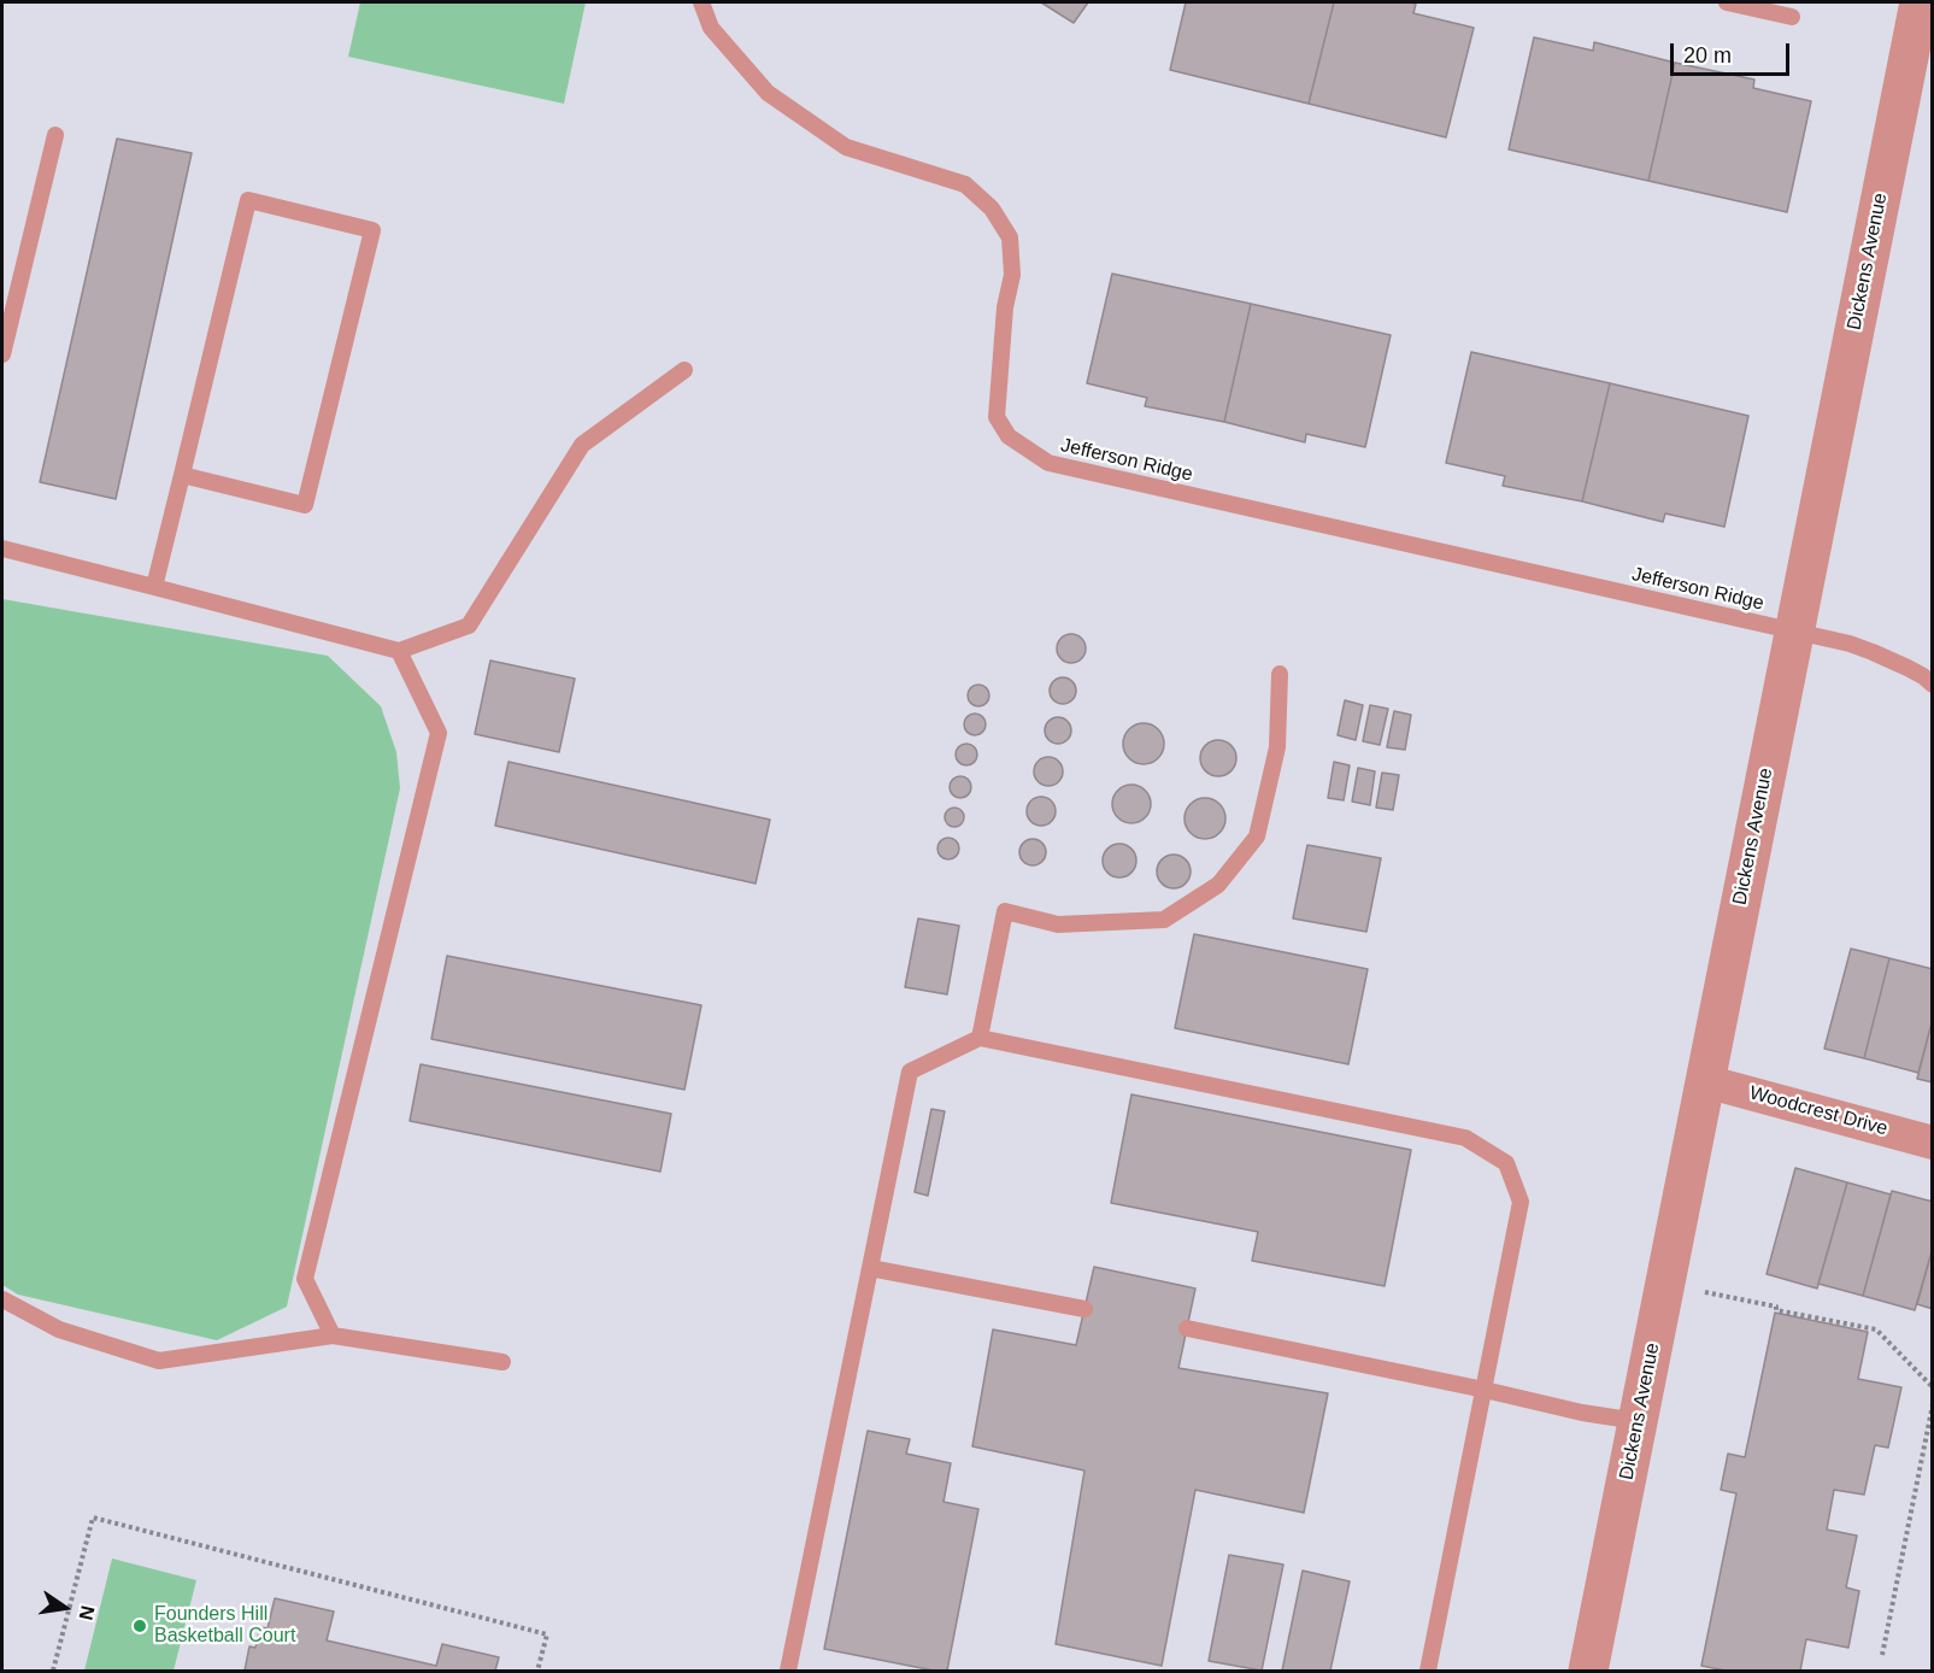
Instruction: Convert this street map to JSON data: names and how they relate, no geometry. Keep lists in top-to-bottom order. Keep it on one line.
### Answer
{"streets":{"street":["Dickens Avenue","Woodcrest Drive"],"lane":["Jefferson Ridge"]},"crossings":[["Dickens Avenue","Jefferson Ridge"],["Dickens Avenue","Woodcrest Drive"]],"places":["Founders Hill Basketball Court"],"scale_bar":"20 m","north":"right"}
